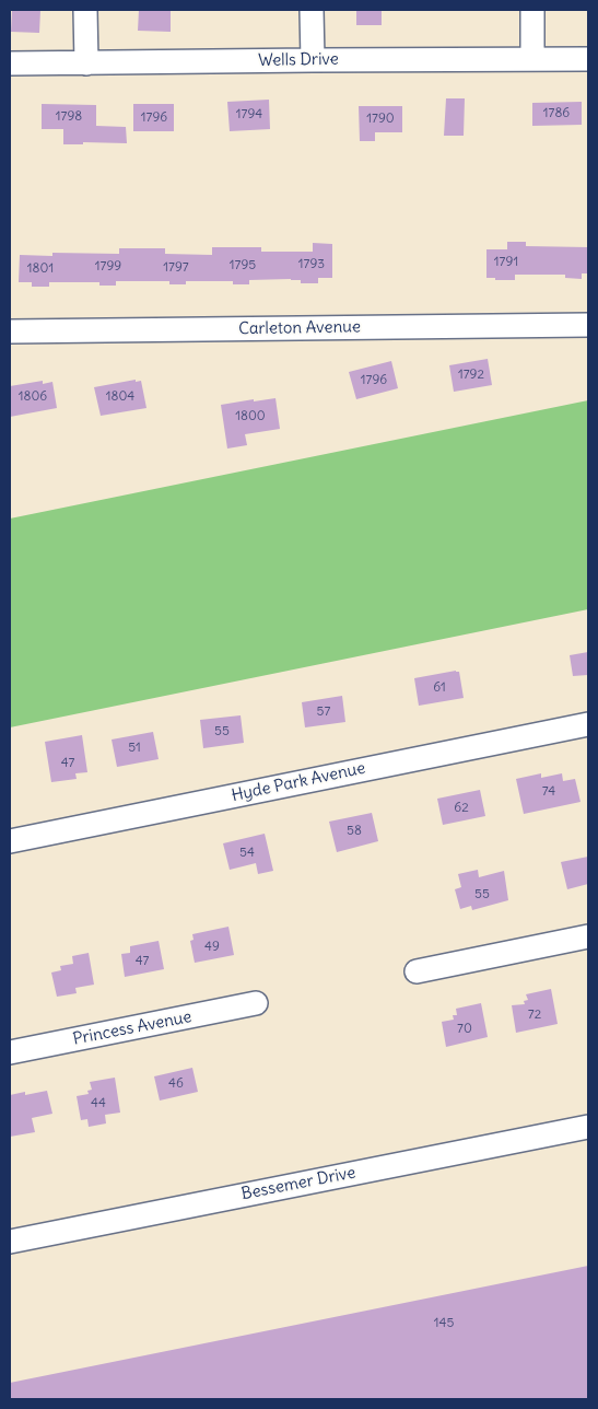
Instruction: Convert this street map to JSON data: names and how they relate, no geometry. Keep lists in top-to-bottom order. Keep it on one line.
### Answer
{"streets":{"street":["Wells Drive","Carleton Avenue","Hyde Park Avenue","Princess Avenue","Bessemer Drive"]},"house_numbers":["1786","1794","1798","1796","1790","1791","1793","1795","1799","1797","1801","1792","1796","1806","1804","1800","61","57","55","51","47","74","62","58","54","55","49","47","72","70","46","44","145"]}
